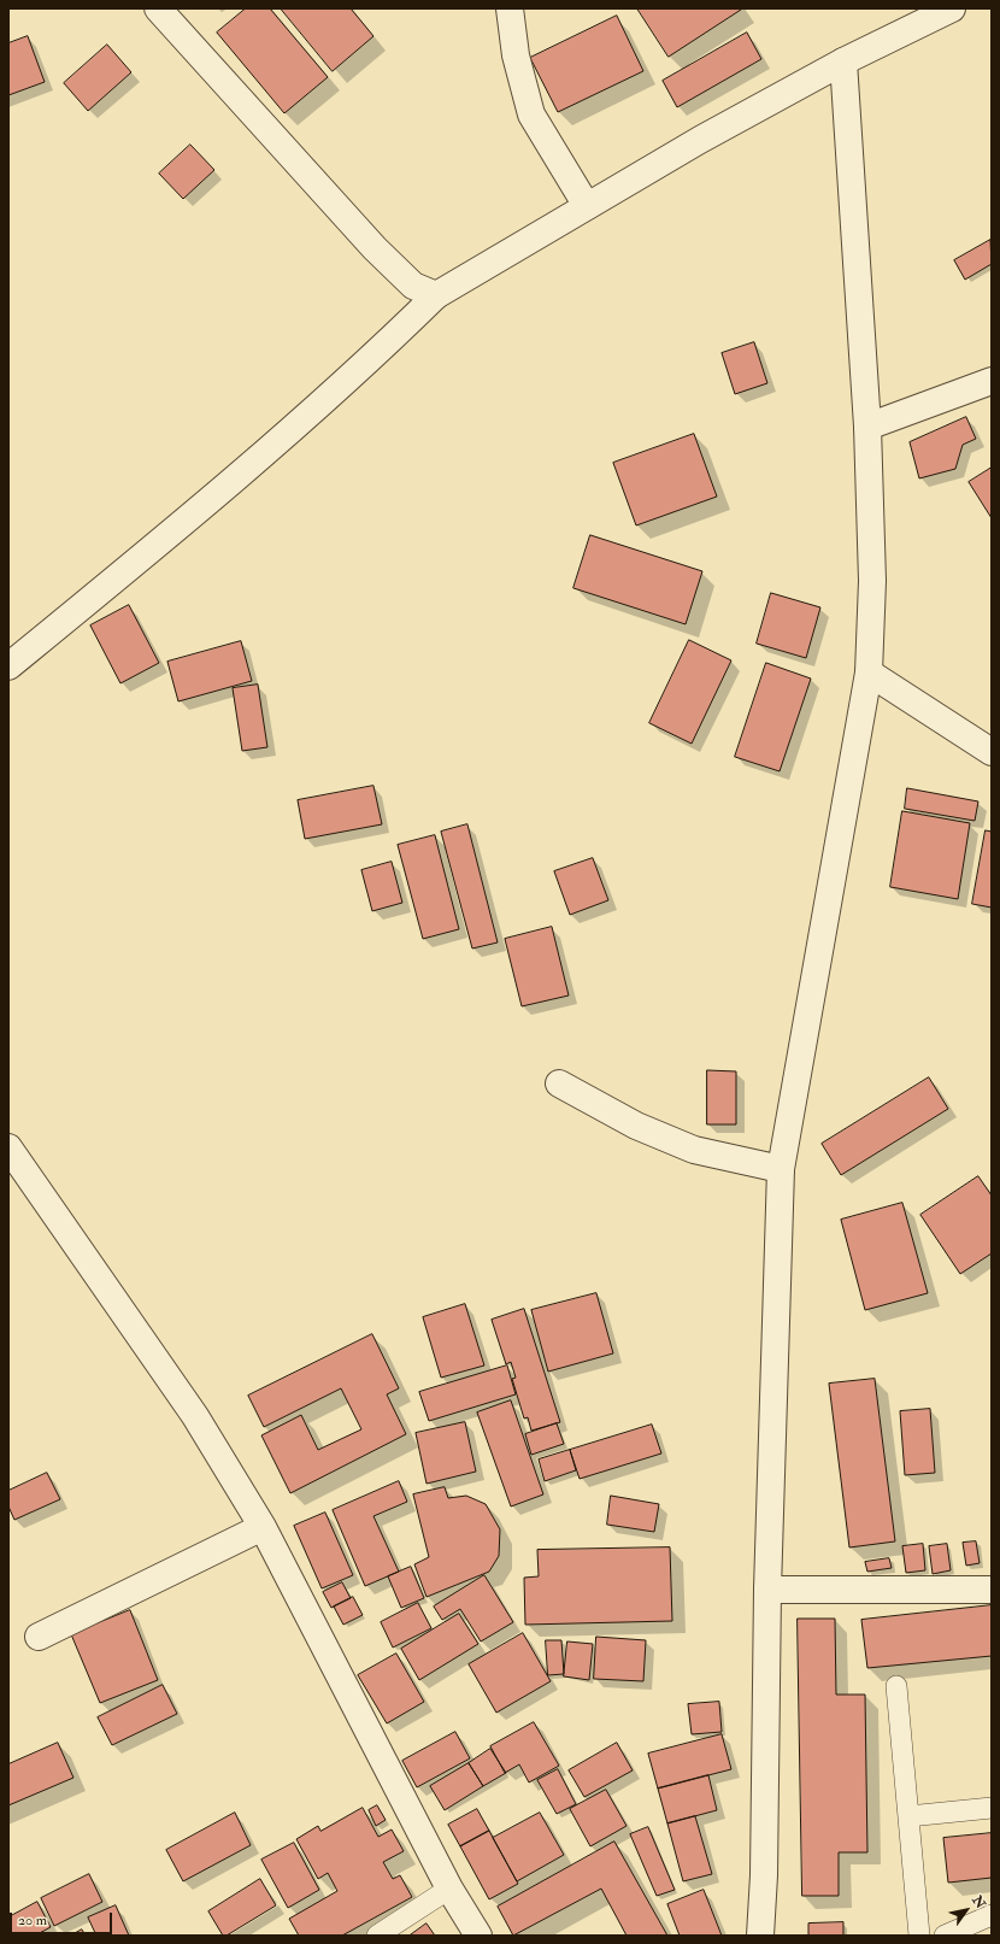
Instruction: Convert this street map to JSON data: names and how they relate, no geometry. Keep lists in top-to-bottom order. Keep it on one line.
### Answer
{"scale_bar":"20 m","north":"top right"}
